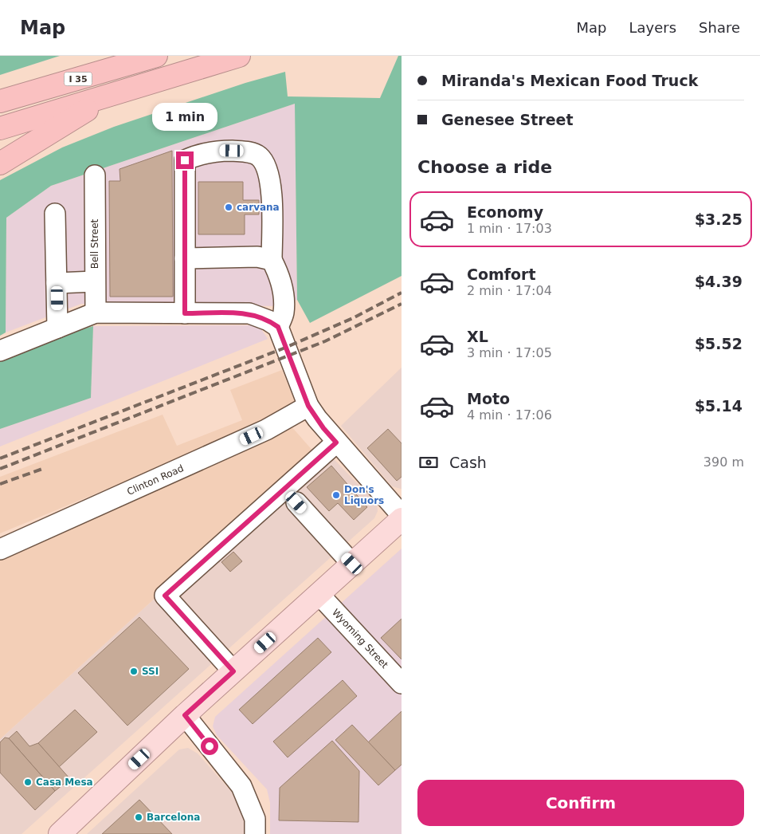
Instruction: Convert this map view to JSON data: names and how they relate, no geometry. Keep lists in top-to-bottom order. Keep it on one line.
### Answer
{"streets":{"highway":["I 35"],"street":["Bell Street","Clinton Road","Wyoming Street"]},"places":["carvana","Don's Liquors","SSI","Casa Mesa","Barcelona"],"page":{"header":"Map","nav":["Map","Layers","Share"],"banner":["Miranda's Mexican Food Truck","Genesee Street"],"bubble":"1 min","heading":"Choose a ride","list":[{"name":"Economy","note":"1 min · 17:03","value":"$3.25"},{"name":"Comfort","note":"2 min · 17:04","value":"$4.39"},{"name":"XL","note":"3 min · 17:05","value":"$5.52"},{"name":"Moto","note":"4 min · 17:06","value":"$5.14"}],"pay":["Cash","390 m"],"buttons":"Confirm"}}
